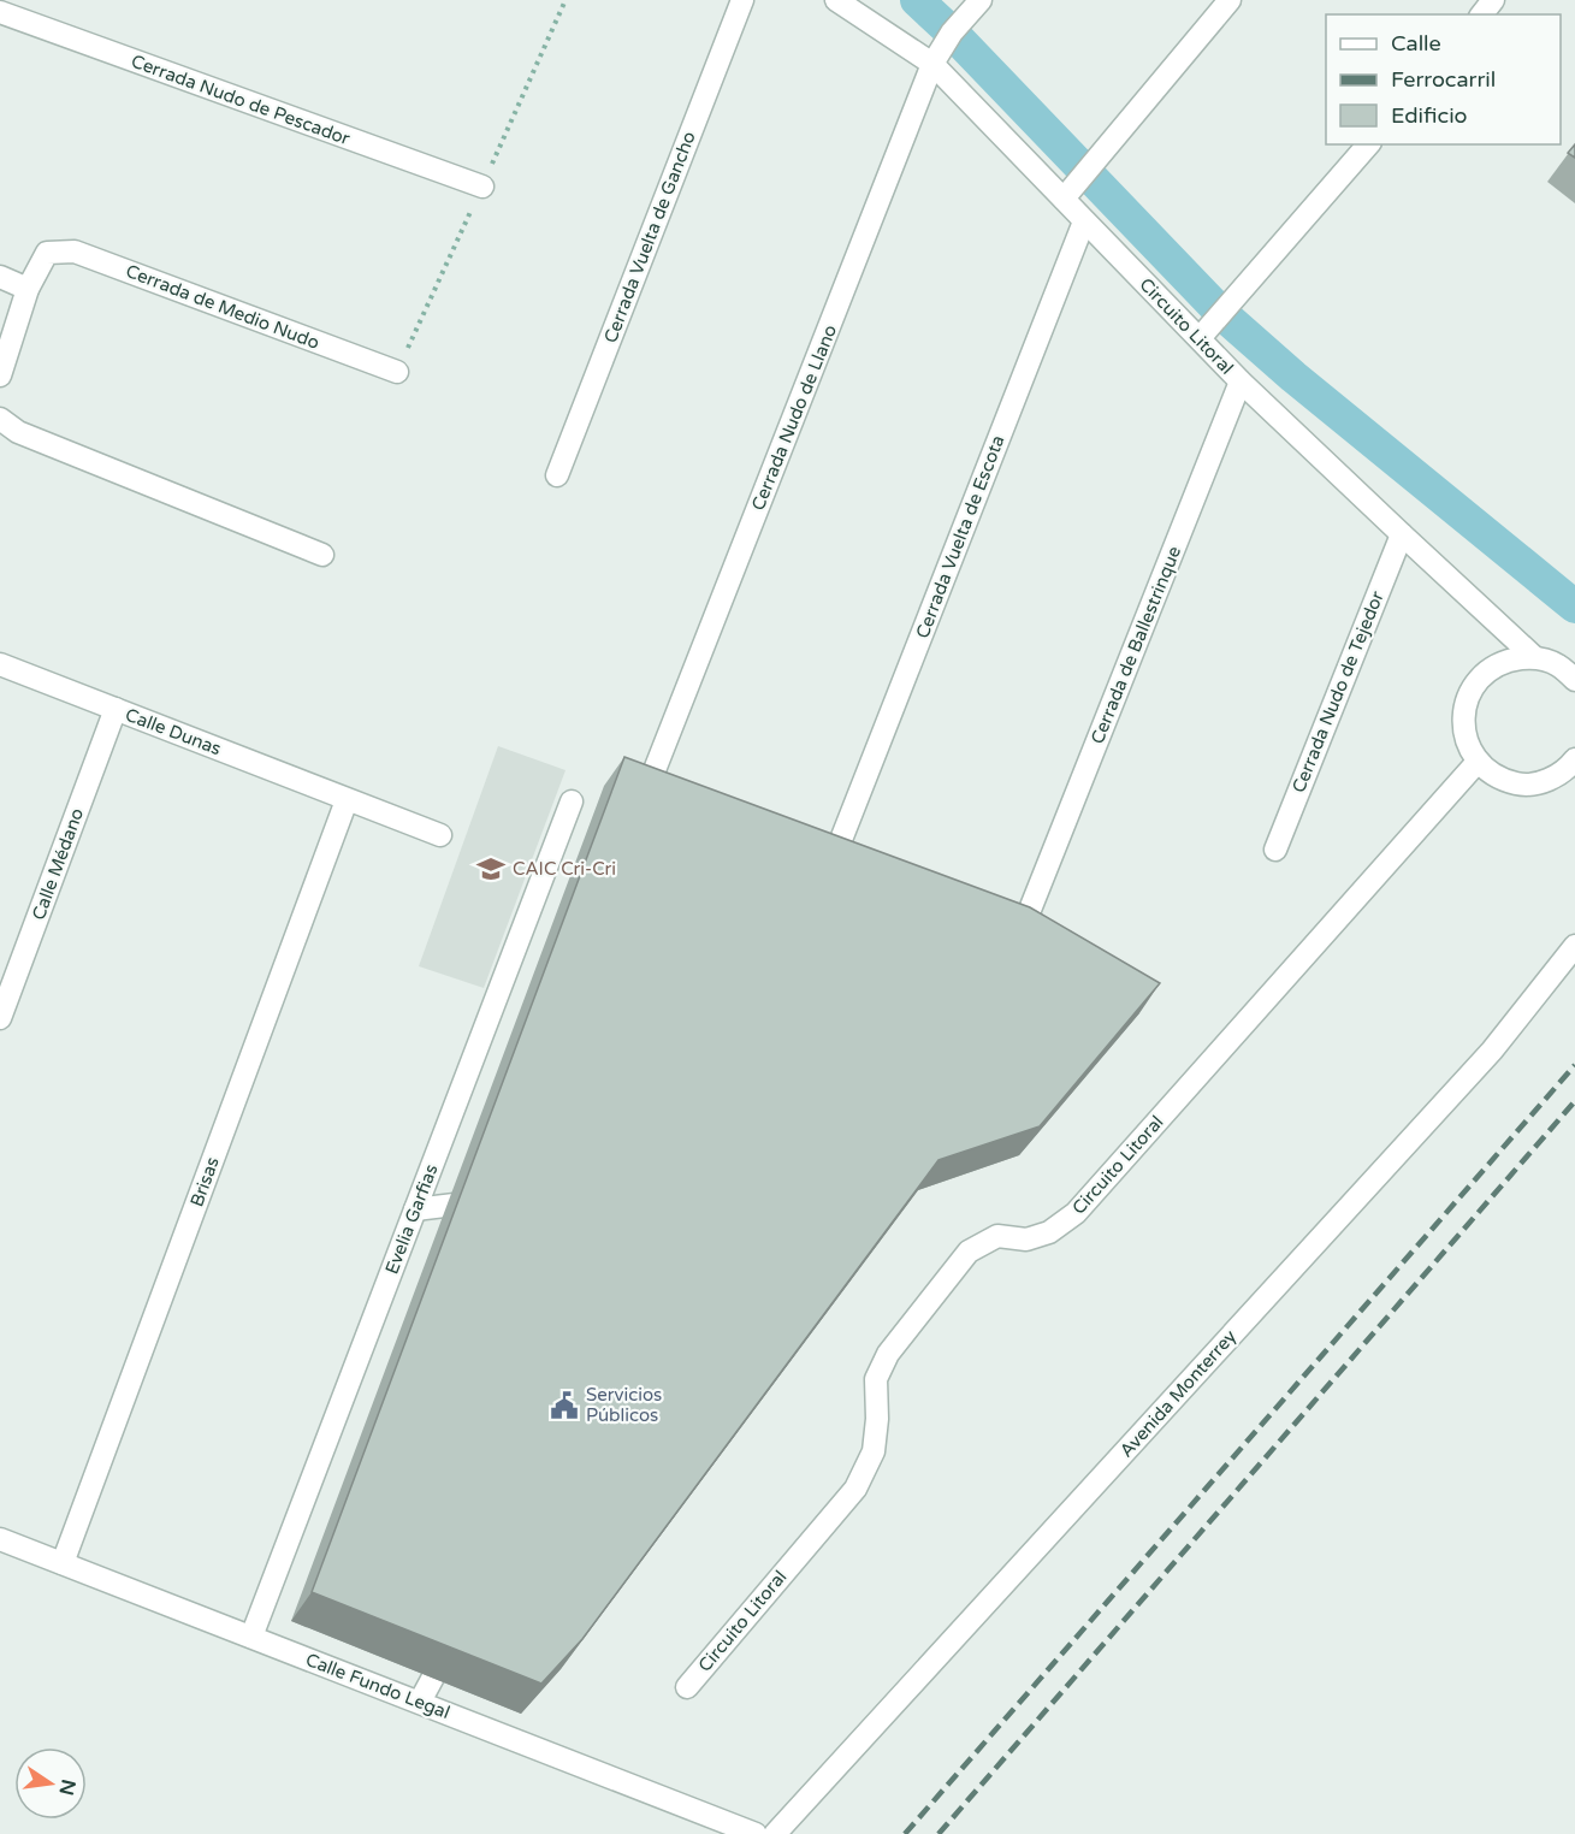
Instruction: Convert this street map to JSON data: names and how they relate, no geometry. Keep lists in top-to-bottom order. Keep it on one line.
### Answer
{"streets":{"street":["Cerrada Nudo de Pescador","Cerrada Vuelta de Gancho","Cerrada de Medio Nudo","Circuito Litoral","Cerrada Nudo de Llano","Cerrada Vuelta de Escota","Cerrada de Ballestrinque","Cerrada Nudo de Tejedor","Calle Dunas","Calle Médano","Brisas","Evelia Garfias","Avenida Monterrey","Calle Fundo Legal"]},"crossings":[["Circuito Litoral","Cerrada Nudo de Llano"],["Circuito Litoral","Cerrada Vuelta de Escota"],["Circuito Litoral","Cerrada de Ballestrinque"],["Circuito Litoral","Cerrada Nudo de Tejedor"],["Calle Dunas","Calle Médano"],["Calle Dunas","Brisas"],["Brisas","Calle Fundo Legal"],["Evelia Garfias","Calle Fundo Legal"]],"places":{"school or university":["CAIC Cri-Cri"],"public building":["Servicios Públicos"]},"legend":["Calle","Ferrocarril","Edificio"],"north":"right"}
